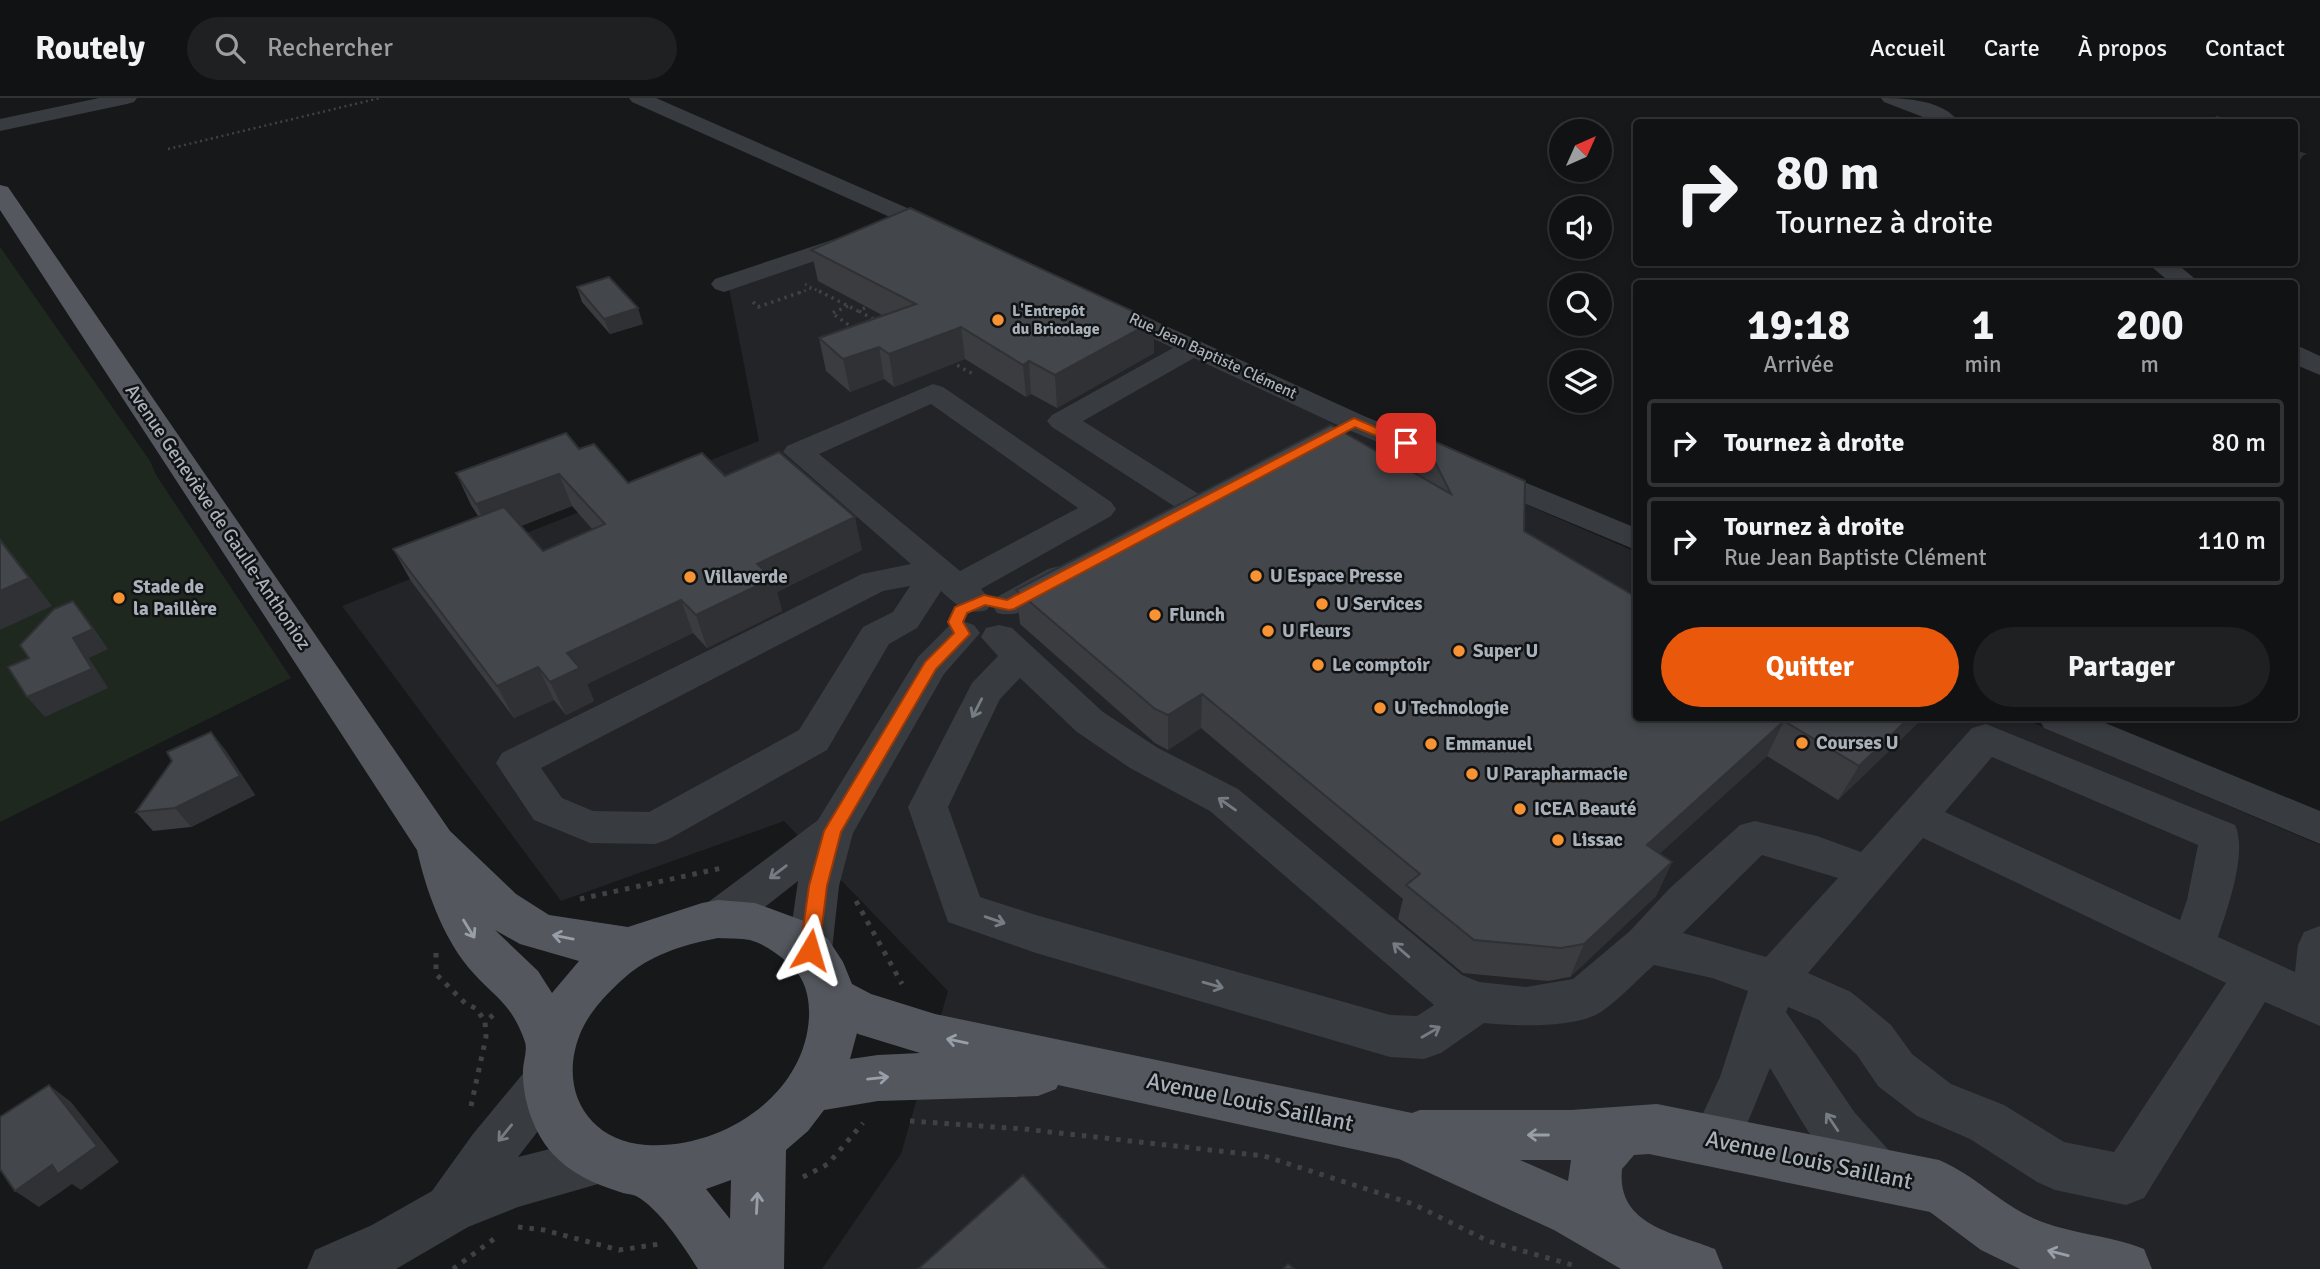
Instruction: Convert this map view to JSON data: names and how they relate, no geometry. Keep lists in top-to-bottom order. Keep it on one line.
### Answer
{"streets":{"main road":["Avenue Geneviève de Gaulle-Anthonioz","Avenue Louis Saillant"],"street":["Rue Jean Baptiste Clément"]},"places":["L'Entrepôt du Bricolage","U Espace Presse","Villaverde","Stade de la Paillère","U Services","Flunch","U Fleurs","Super U","Le comptoir","U Technologie","Courses U","Emmanuel","U Parapharmacie","ICEA Beauté","Lissac"],"north":"top right","page":{"header":"Routely","search":"Rechercher","nav":["Accueil","Carte","À propos","Contact"],"turn":["80 m","Tournez à droite"],"eta":["19:18","Arrivée","1","min","200","m"],"list":[{"name":"Tournez à droite","value":"80 m"},{"name":"Tournez à droite","note":"Rue Jean Baptiste Clément","value":"110 m"}],"buttons":["Quitter","Partager"]}}
